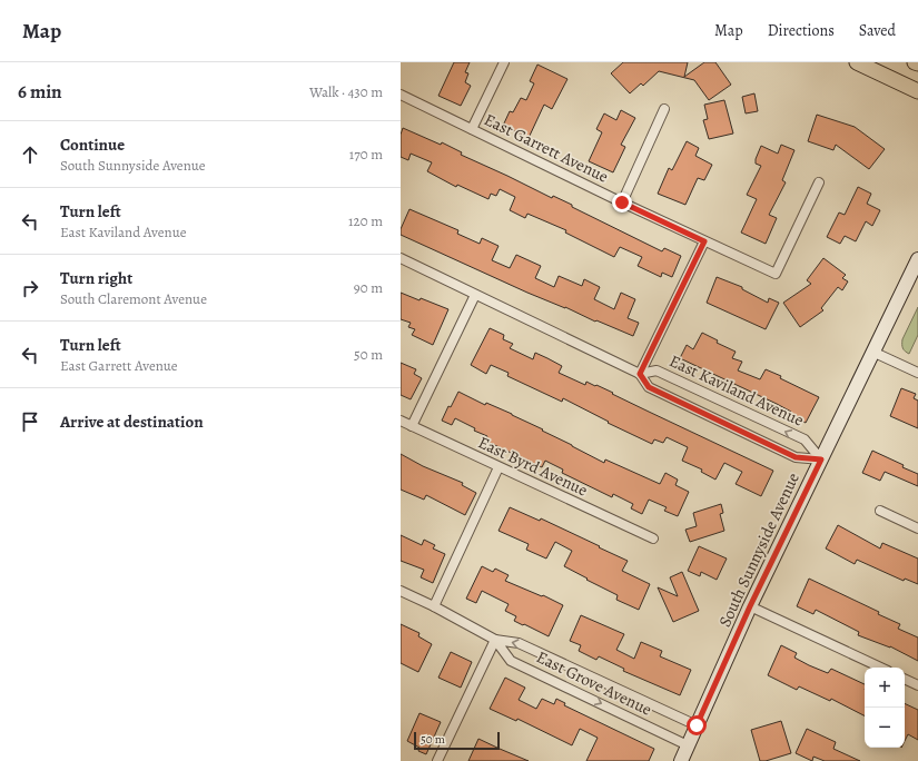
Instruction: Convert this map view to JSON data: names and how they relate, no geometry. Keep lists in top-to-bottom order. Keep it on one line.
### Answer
{"streets":{"street":["East Garrett Avenue","East Kaviland Avenue","East Byrd Avenue","South Sunnyside Avenue","East Grove Avenue"]},"crossings":[["East Kaviland Avenue","South Sunnyside Avenue"],["South Sunnyside Avenue","East Grove Avenue"]],"scale_bar":"50 m","page":{"header":"Map","nav":["Map","Directions","Saved"],"heading":["6 min","Walk · 430 m"],"list":[["Continue","South Sunnyside Avenue","170 m"],["Turn left","East Kaviland Avenue","120 m"],["Turn right","South Claremont Avenue","90 m"],["Turn left","East Garrett Avenue","50 m"],"Arrive at destination"],"map_buttons":["+","−"],"scale":"50 m"}}
